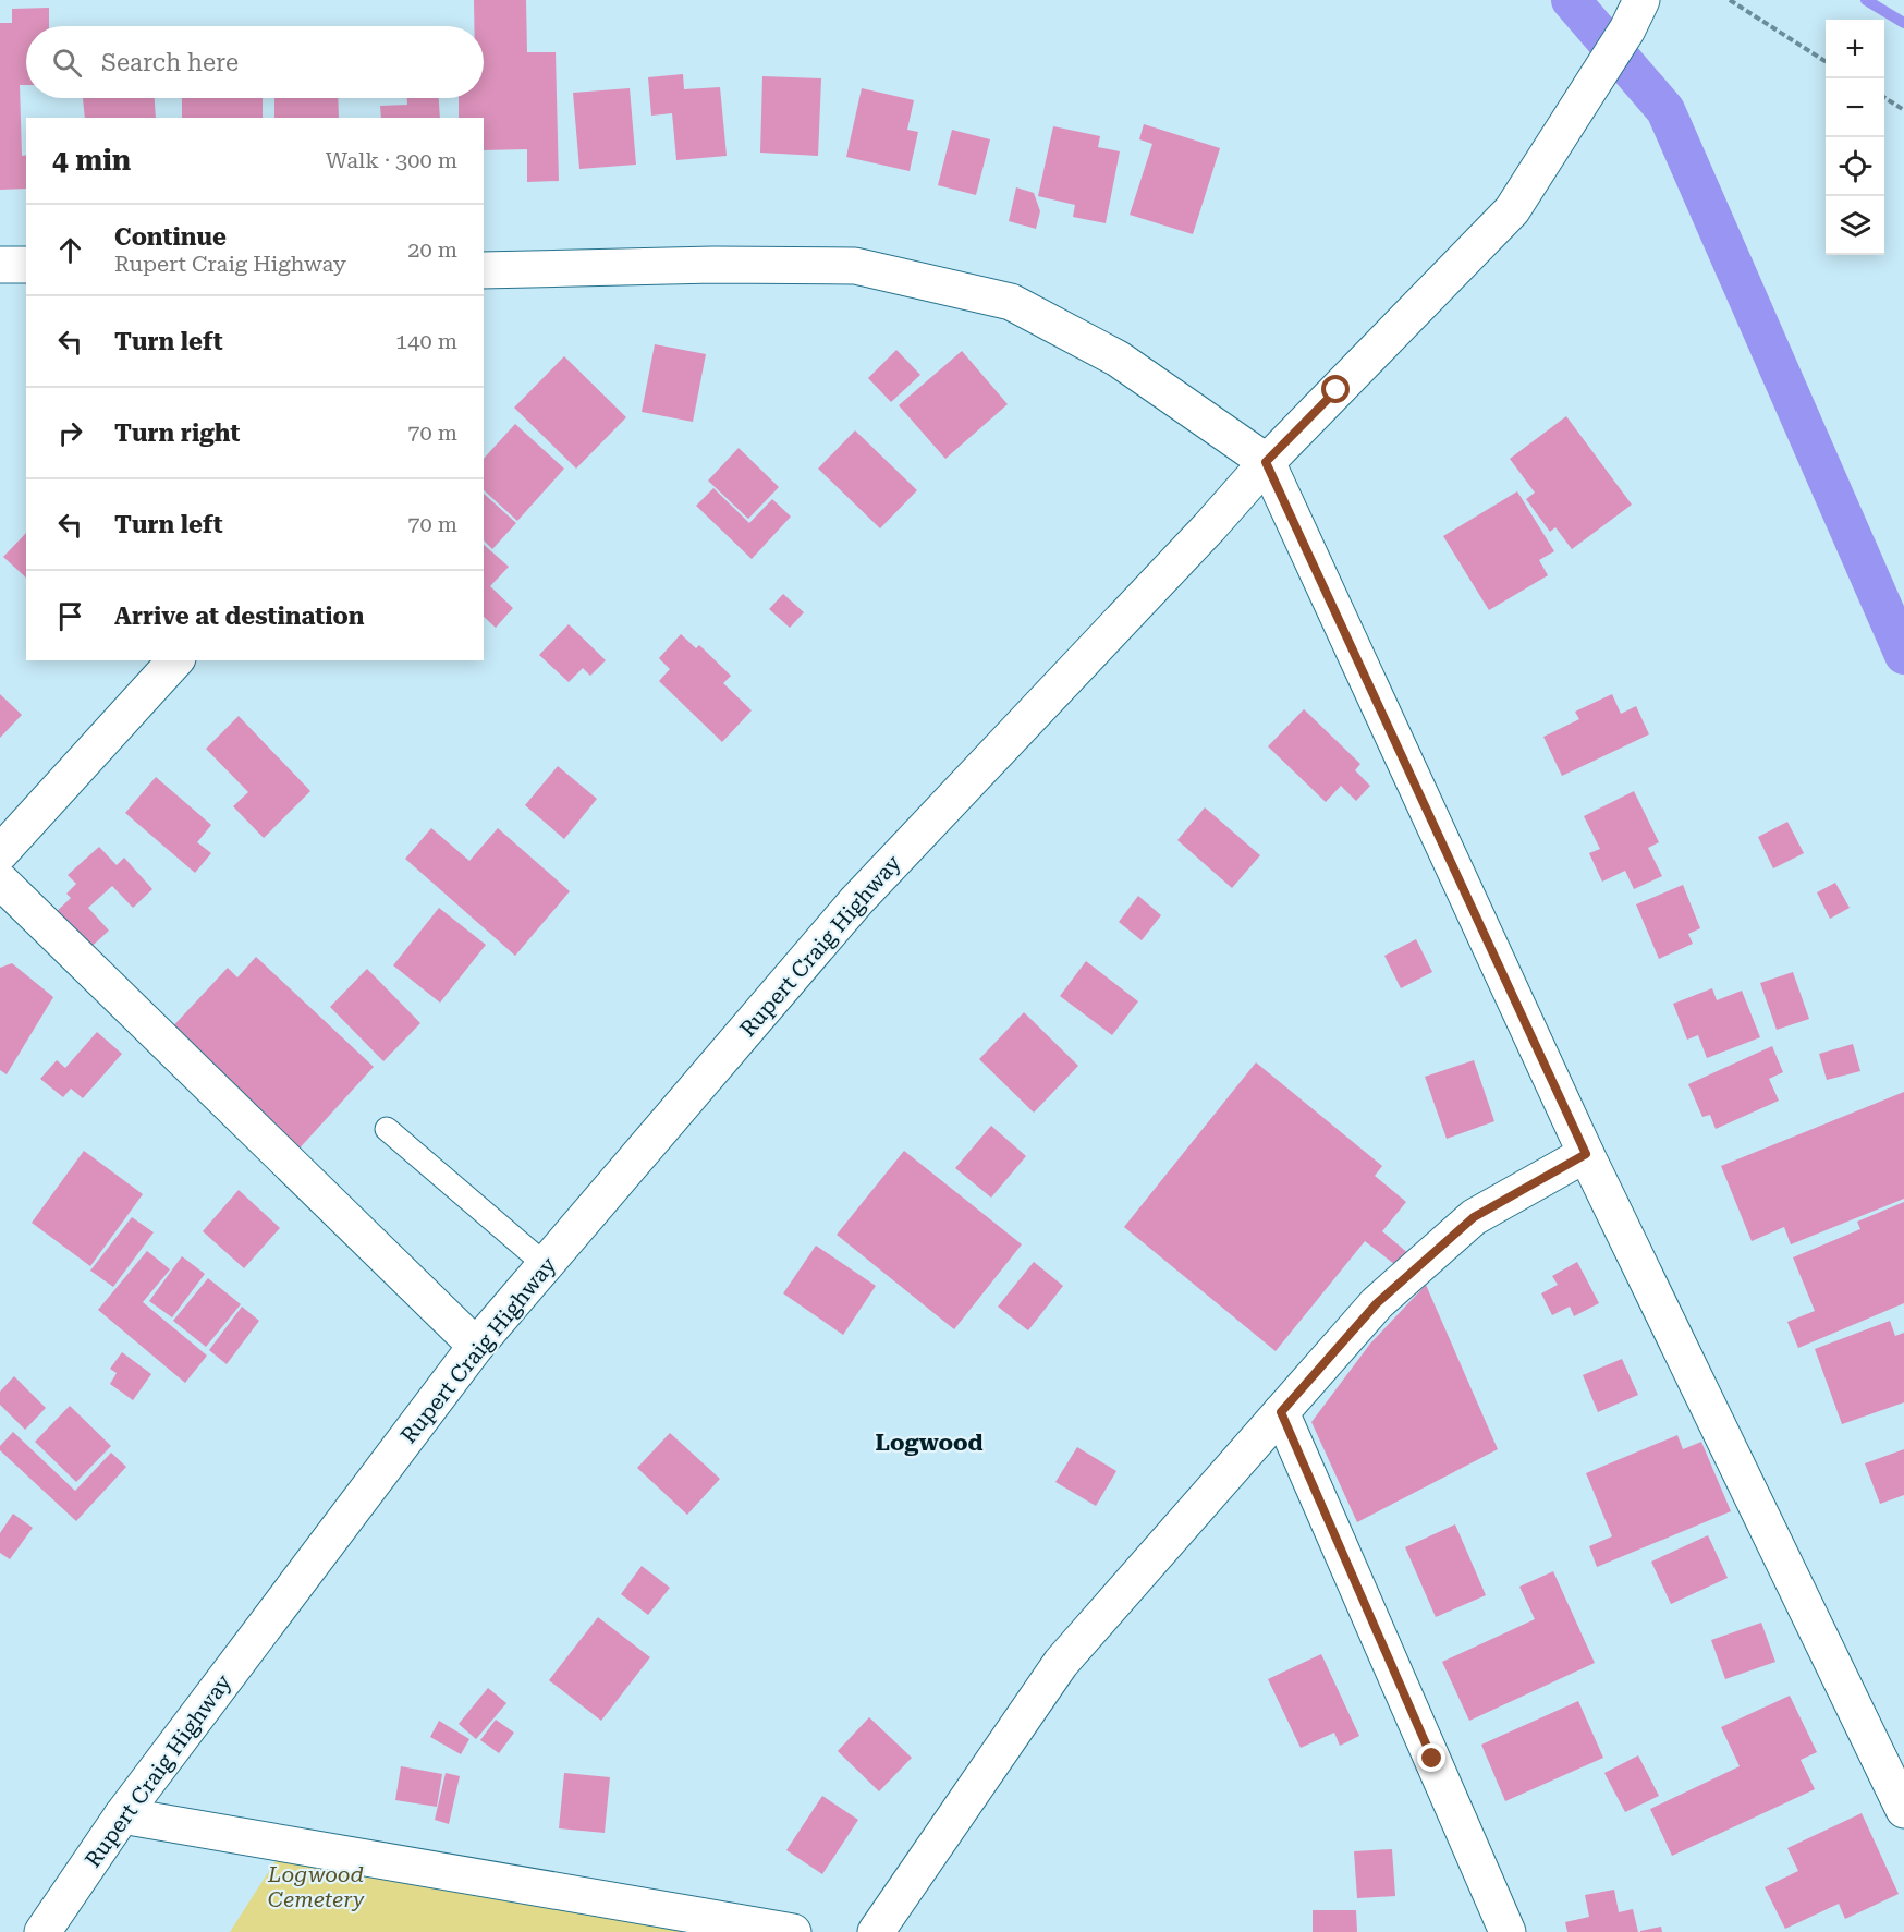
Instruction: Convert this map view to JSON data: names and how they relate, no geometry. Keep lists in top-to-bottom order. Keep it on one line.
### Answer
{"streets":{"street":["Rupert Craig Highway"]},"districts":["Logwood"],"parks":["Logwood Cemetery"],"page":{"map_buttons":["+","−"],"search":"Search here","heading":["4 min","Walk · 300 m"],"list":[["Continue","Rupert Craig Highway","20 m"],["Turn left","140 m"],["Turn right","70 m"],["Turn left","70 m"],"Arrive at destination"]}}
